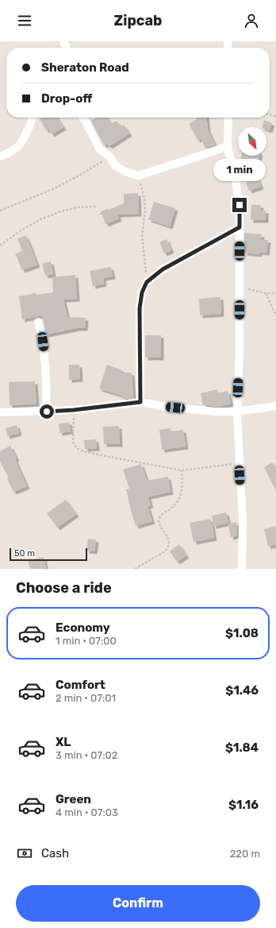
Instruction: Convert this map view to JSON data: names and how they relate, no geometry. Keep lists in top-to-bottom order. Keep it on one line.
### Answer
{"scale_bar":"50 m","north":"bottom right","page":{"header":"Zipcab","banner":["Sheraton Road","Drop-off"],"bubble":"1 min","scale":"50 m","heading":"Choose a ride","list":[{"name":"Economy","note":"1 min · 07:00","value":"$1.08"},{"name":"Comfort","note":"2 min · 07:01","value":"$1.46"},{"name":"XL","note":"3 min · 07:02","value":"$1.84"},{"name":"Green","note":"4 min · 07:03","value":"$1.16"}],"pay":["Cash","220 m"],"buttons":"Confirm"}}
